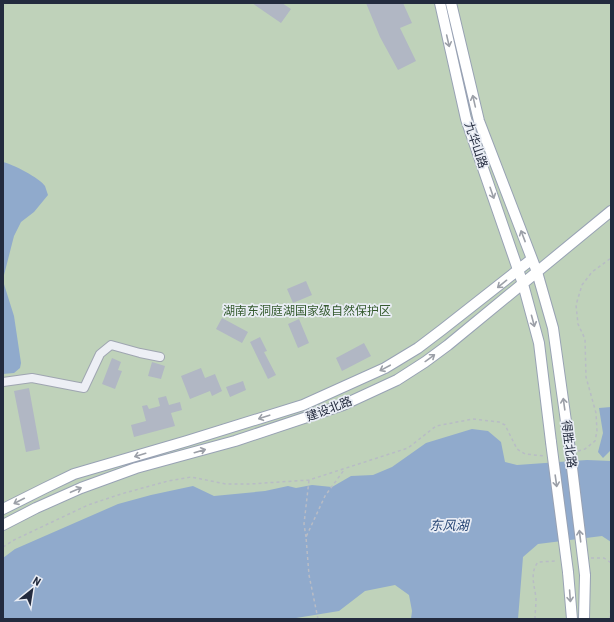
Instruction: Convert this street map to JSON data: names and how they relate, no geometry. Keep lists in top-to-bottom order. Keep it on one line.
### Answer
{"streets":{"main road":["九华山路","建设北路","得胜北路"]},"crossings":[["九华山路","建设北路"],["九华山路","得胜北路"],["建设北路","得胜北路"]],"water":["东风湖"],"parks":["湖南东洞庭湖国家级自然保护区"],"north":"top right"}
